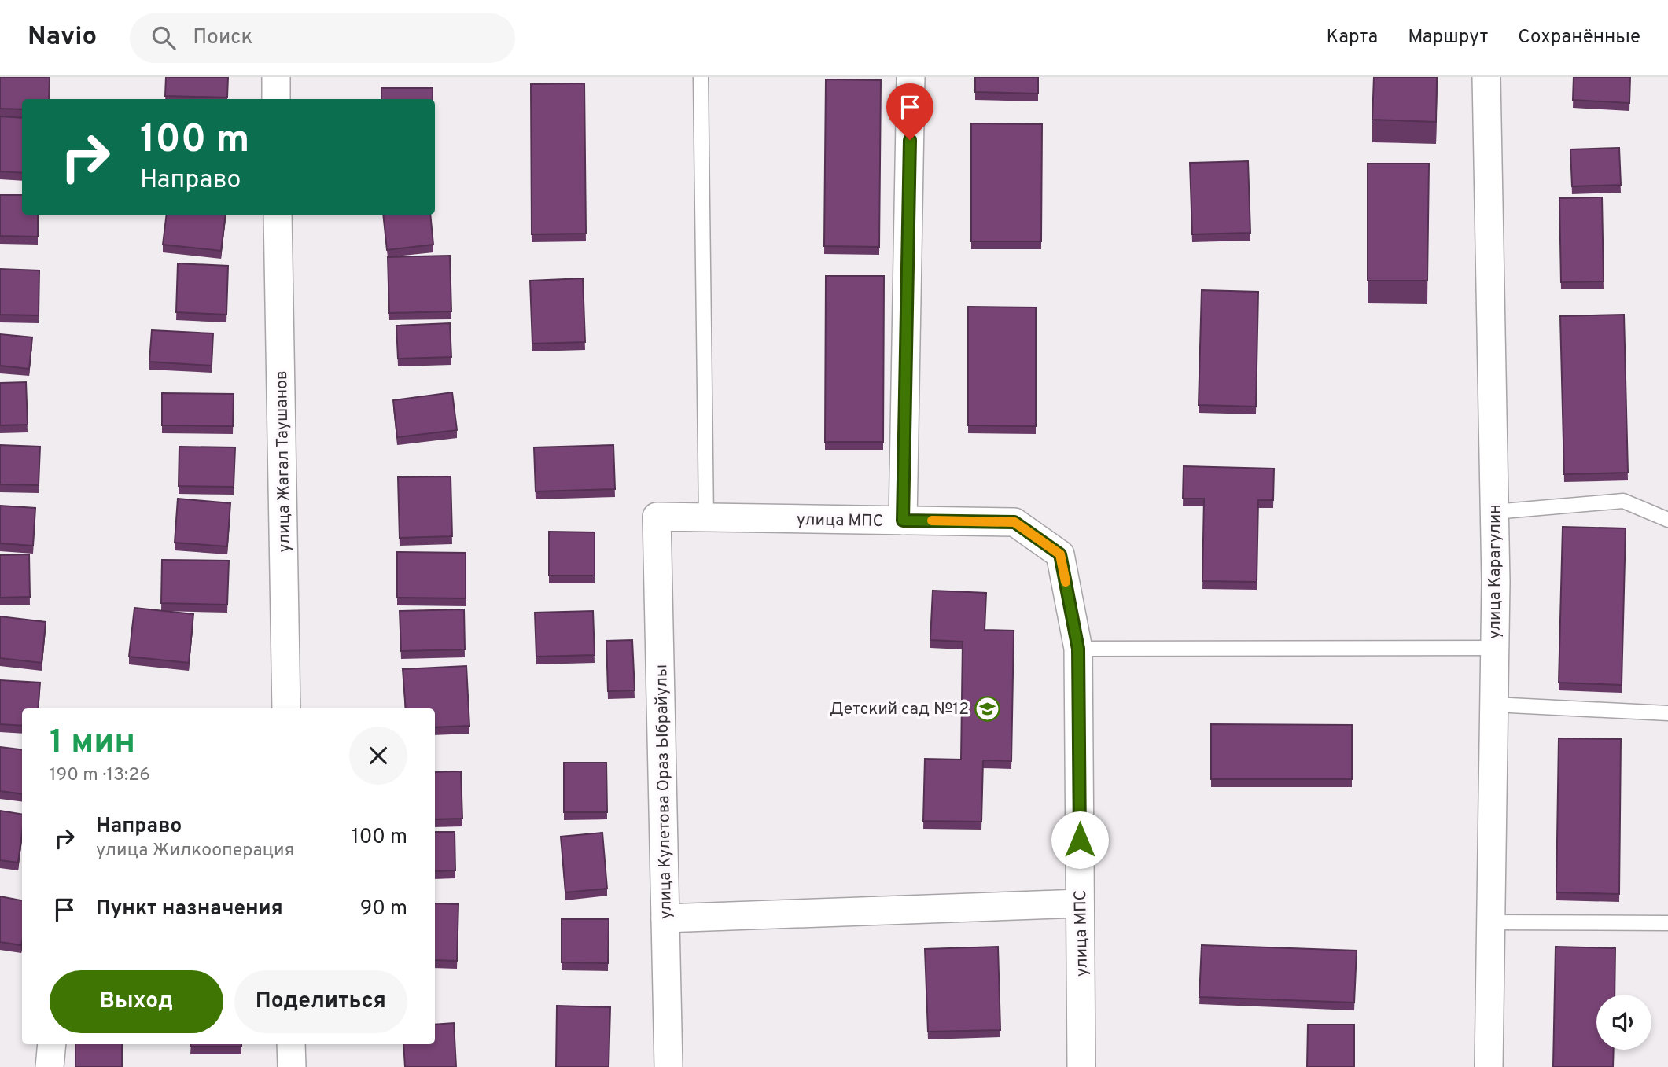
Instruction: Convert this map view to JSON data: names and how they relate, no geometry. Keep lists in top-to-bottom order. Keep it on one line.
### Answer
{"streets":{"street":["улица Жагал Таушанов","улица МПС","улица Карагулин","улица Кулетова Ораз Ыбрайулы"]},"crossings":[["улица МПС","улица Кулетова Ораз Ыбрайулы"]],"places":{"school or university":["Детский сад №12"]},"page":{"header":"Navio","search":"Поиск","nav":["Карта","Маршрут","Сохранённые"],"turn":["100 m","Направо"],"heading":["1 мин","190 m · 13:26"],"list":[{"name":"Направо","note":"улица Жилкооперация","value":"100 m"},{"name":"Пункт назначения","value":"90 m"}],"buttons":["Выход","Поделиться"]}}
